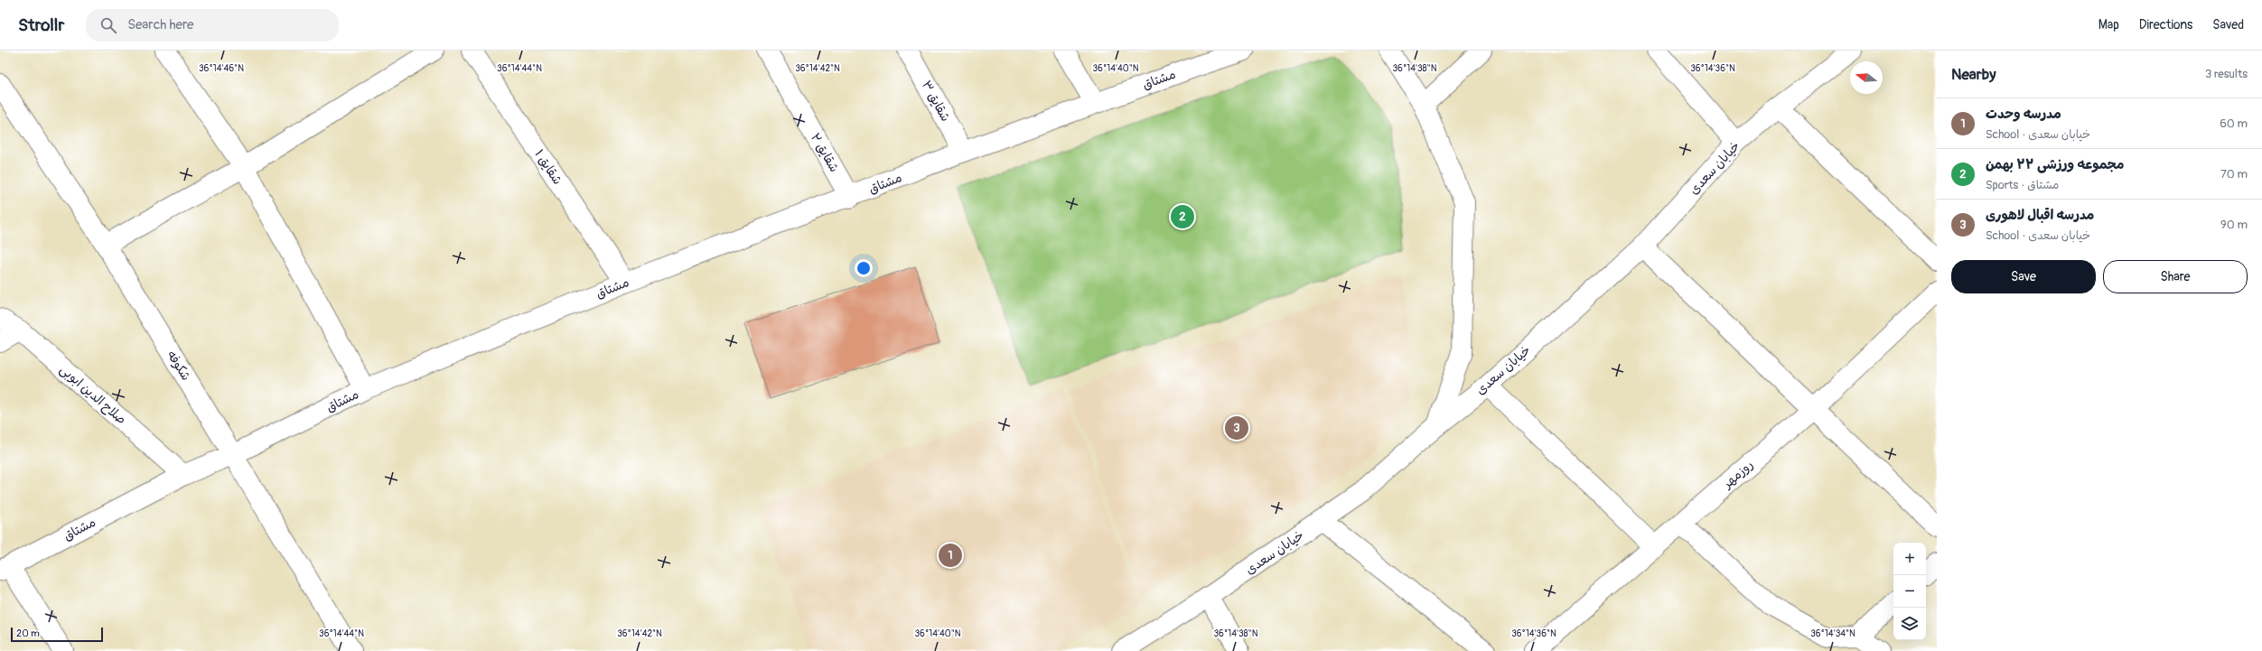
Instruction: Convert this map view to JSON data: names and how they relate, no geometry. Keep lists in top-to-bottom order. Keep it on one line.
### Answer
{"streets":{"street":["مشتاق","شقایق ۳","شقایق ۲","شقایق ۱","خیابان سعدی","شکوفه","صلاح الدین ابوبی","روزمهر"]},"crossings":[["مشتاق","شقایق ۳"],["مشتاق","شقایق ۲"],["مشتاق","شقایق ۱"],["مشتاق","شکوفه"],["مشتاق","صلاح الدین ابوبی"]],"scale_bar":"20 m","north":"left","page":{"header":"Strollr","search":"Search here","nav":["Map","Directions","Saved"],"heading":["Nearby","3 results"],"list":[{"mark":"1","name":"مدرسه وحدت","note":"School · خیابان سعدی","value":"60 m"},{"mark":"2","name":"مجموعه ورزشی ۲۲ بهمن","note":"Sports · مشتاق","value":"70 m"},{"mark":"3","name":"مدرسه اقبال لاهوری","note":"School · خیابان سعدی","value":"90 m"}],"pins":["2","3","1"],"buttons":["Save","Share"],"map_buttons":["+","−"],"scale":"20 m"},"coordinates":["36°14'46\"N","36°14'44\"N","36°14'42\"N","36°14'40\"N","36°14'38\"N","36°14'36\"N","36°14'34\"N"]}
